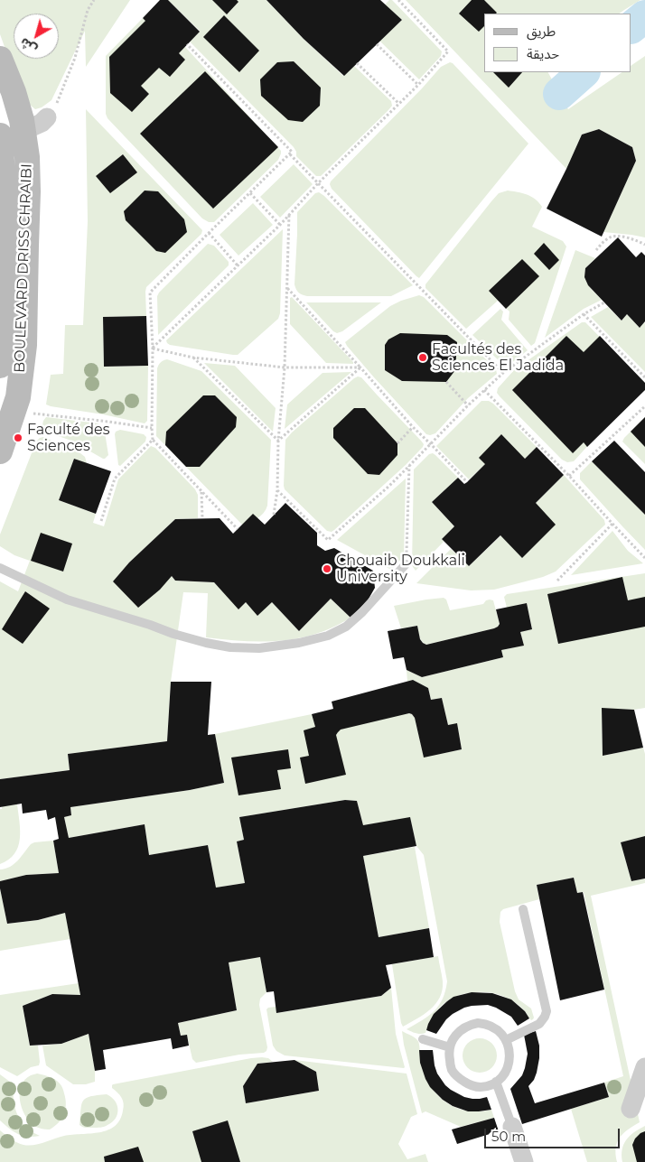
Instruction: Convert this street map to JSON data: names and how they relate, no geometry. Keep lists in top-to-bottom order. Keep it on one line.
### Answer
{"streets":{"main road":["BOULEVARD DRISS CHRAIBI"]},"places":["Facultés des Sciences El Jadida","Faculté des Sciences","Chouaib Doukkali University"],"legend":["طريق","حديقة"],"scale_bar":"50 m","north":"bottom left"}
